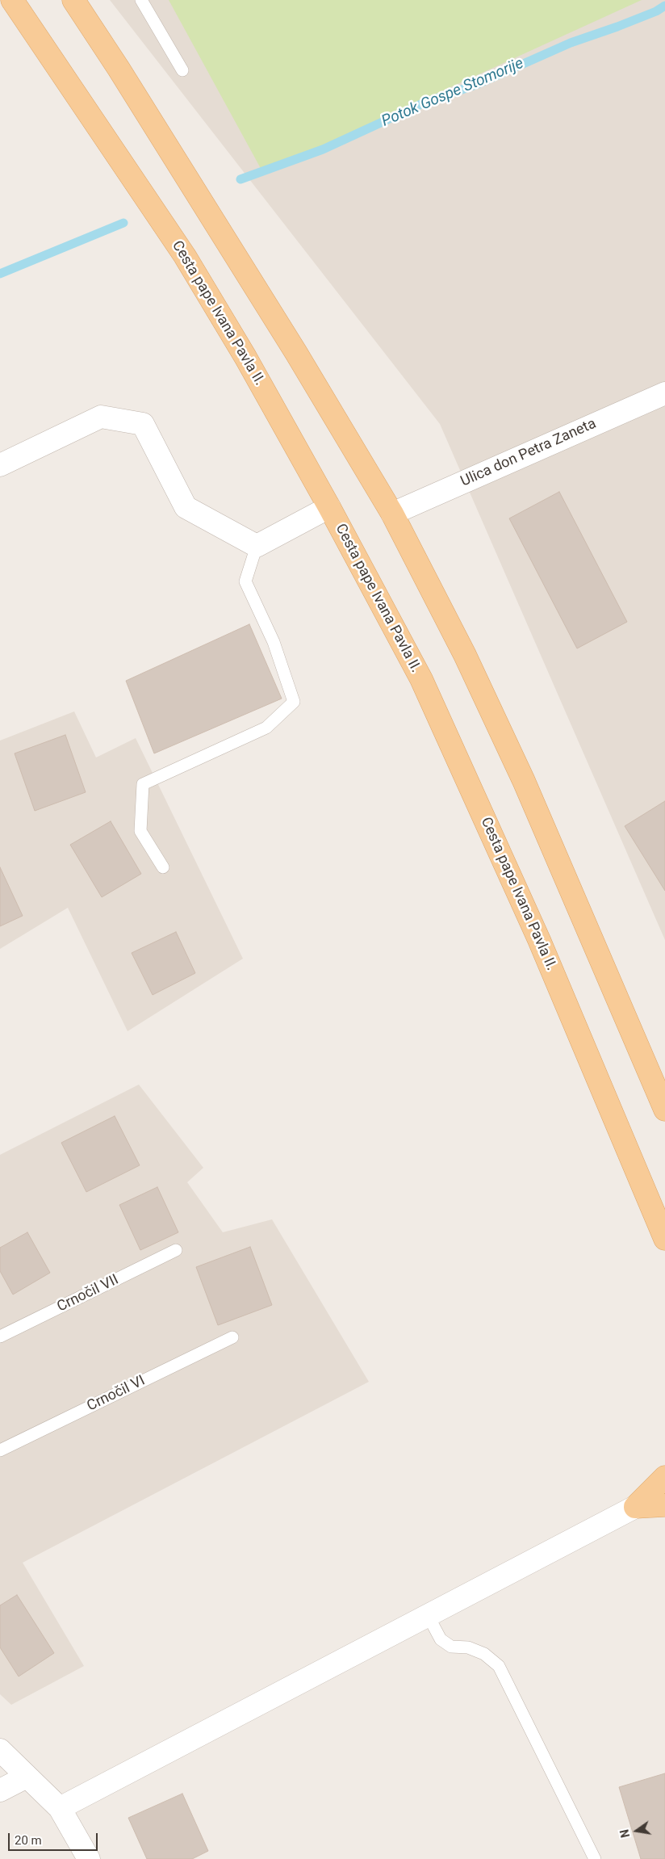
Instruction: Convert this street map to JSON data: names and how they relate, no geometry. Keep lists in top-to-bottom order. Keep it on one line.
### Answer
{"streets":{"main road":["Cesta pape Ivana Pavla II."],"street":["Ulica don Petra Zaneta"],"lane":["Crnočil VII","Crnočil VI"]},"water":["Potok Gospe Stomorije"],"scale_bar":"20 m","north":"left"}
